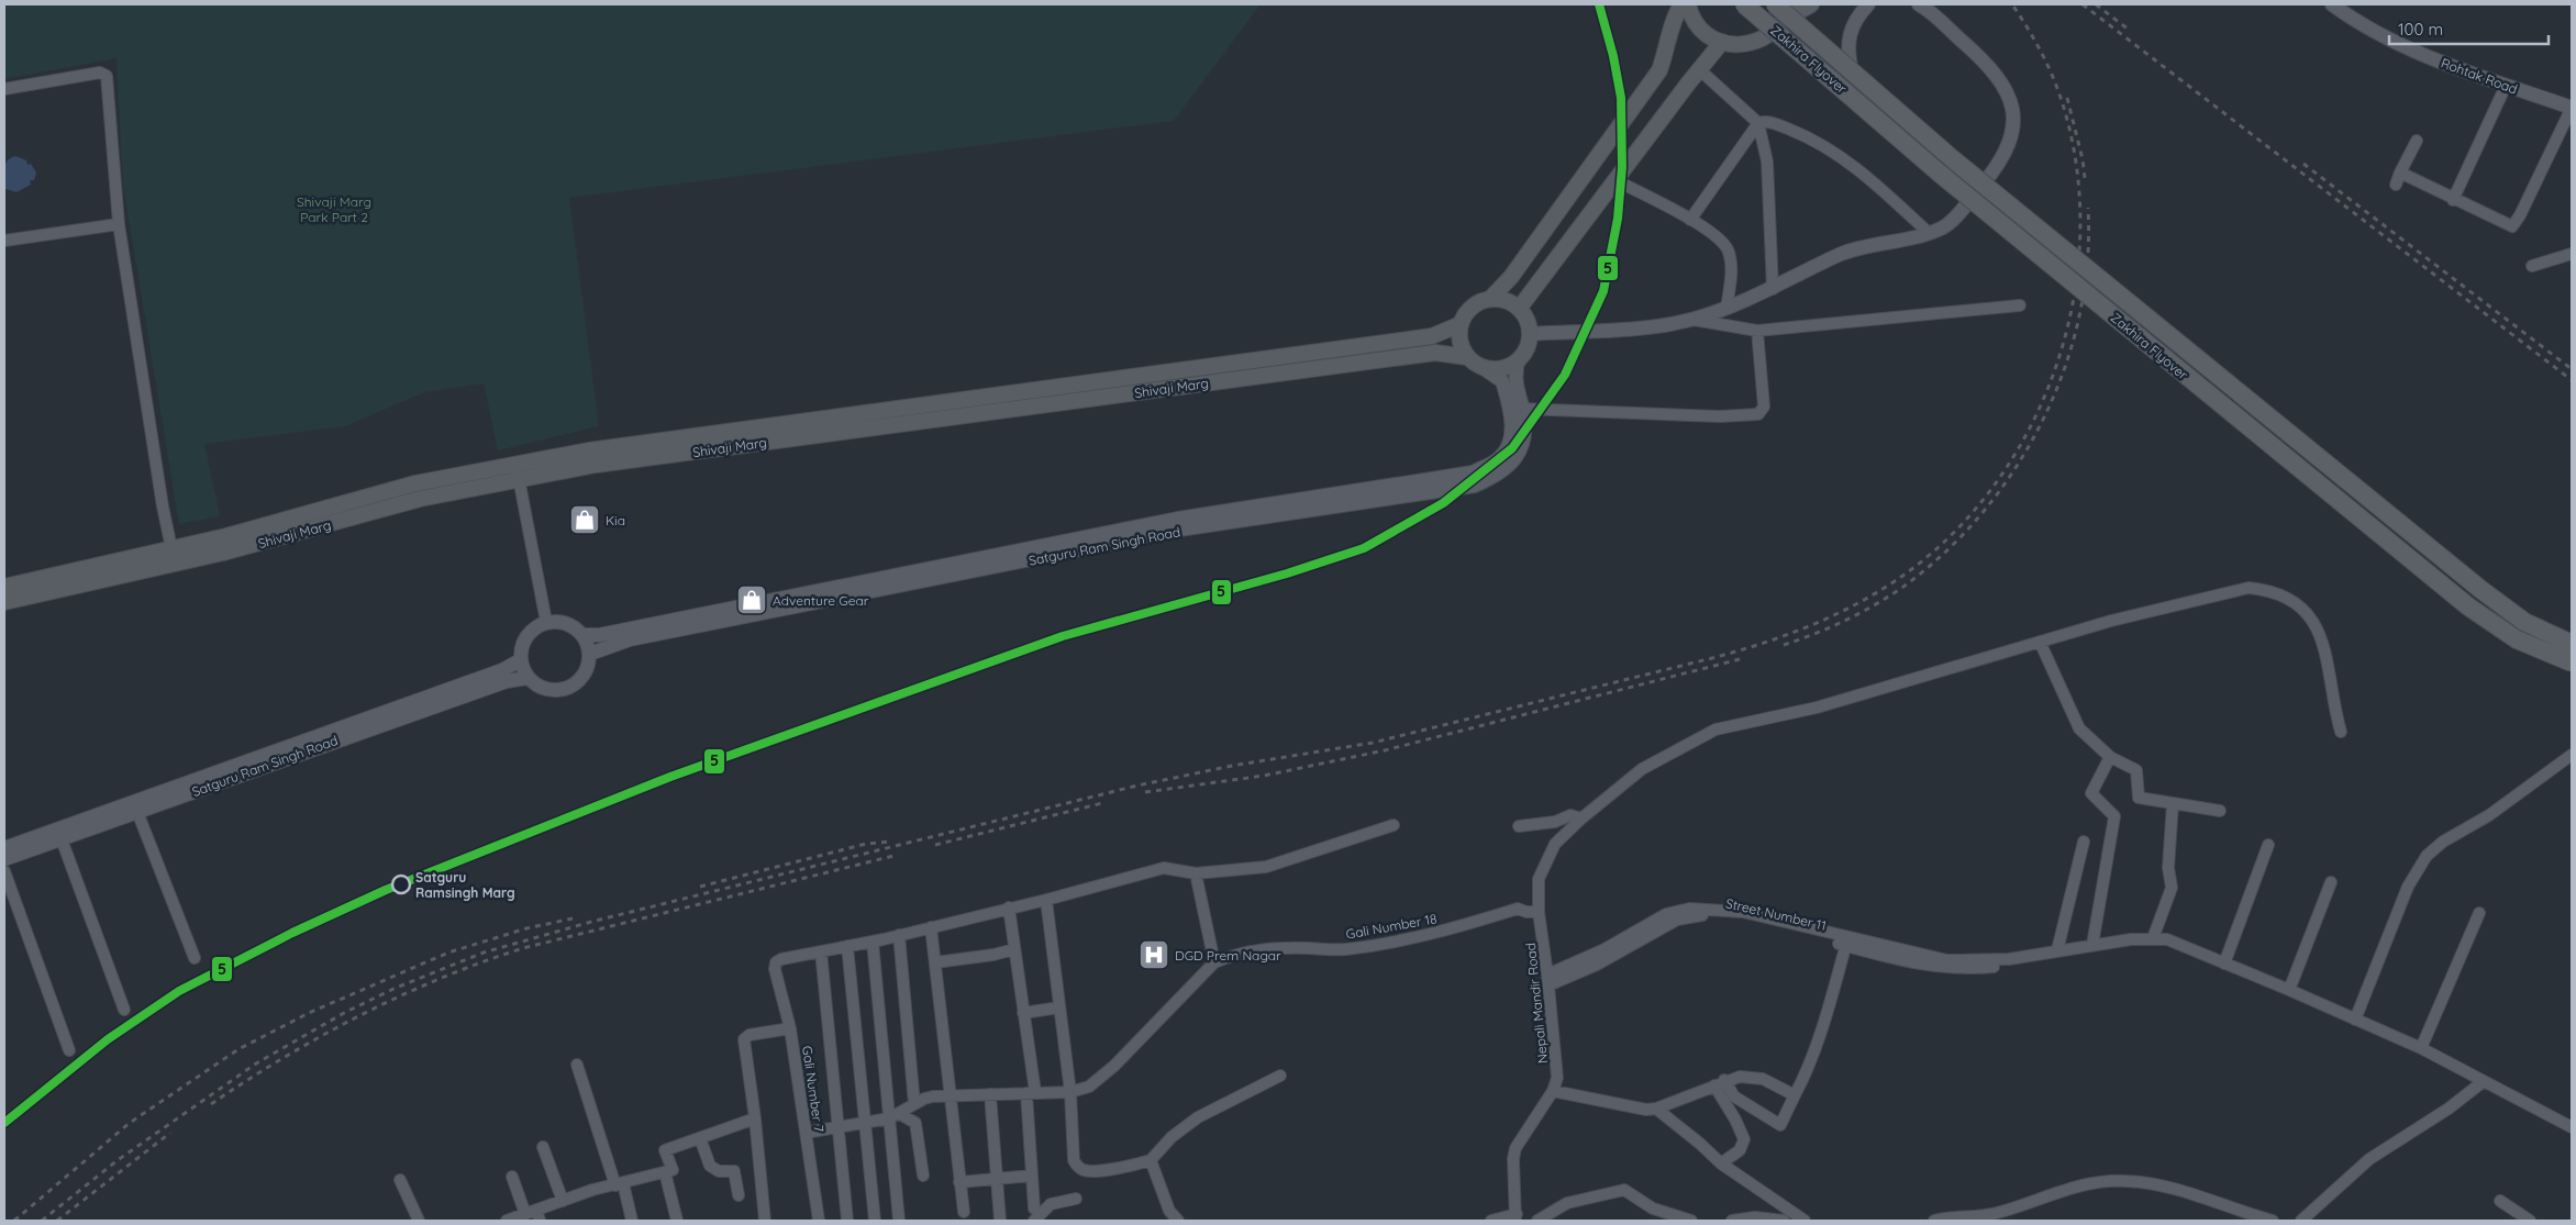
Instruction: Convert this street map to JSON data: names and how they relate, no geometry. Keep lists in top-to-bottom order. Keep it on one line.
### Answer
{"streets":{"main road":["Zakhira Flyover","Shivaji Marg"],"street":["Rohtak Road","Satguru Ram Singh Road","Street Number 11","Gali Number 18","Nepali Mandir Road","Gali Number 7"]},"crossings":[["Shivaji Marg","Satguru Ram Singh Road"],["Street Number 11","Nepali Mandir Road"],["Gali Number 18","Nepali Mandir Road"]],"parks":["Shivaji Marg Park Part 2"],"places":{"shop":["Kia","Adventure Gear"],"other":["Satguru Ramsingh Marg"],"hospital":["DGD Prem Nagar"]},"lines":["transit line 5"],"scale_bar":"100 m"}
